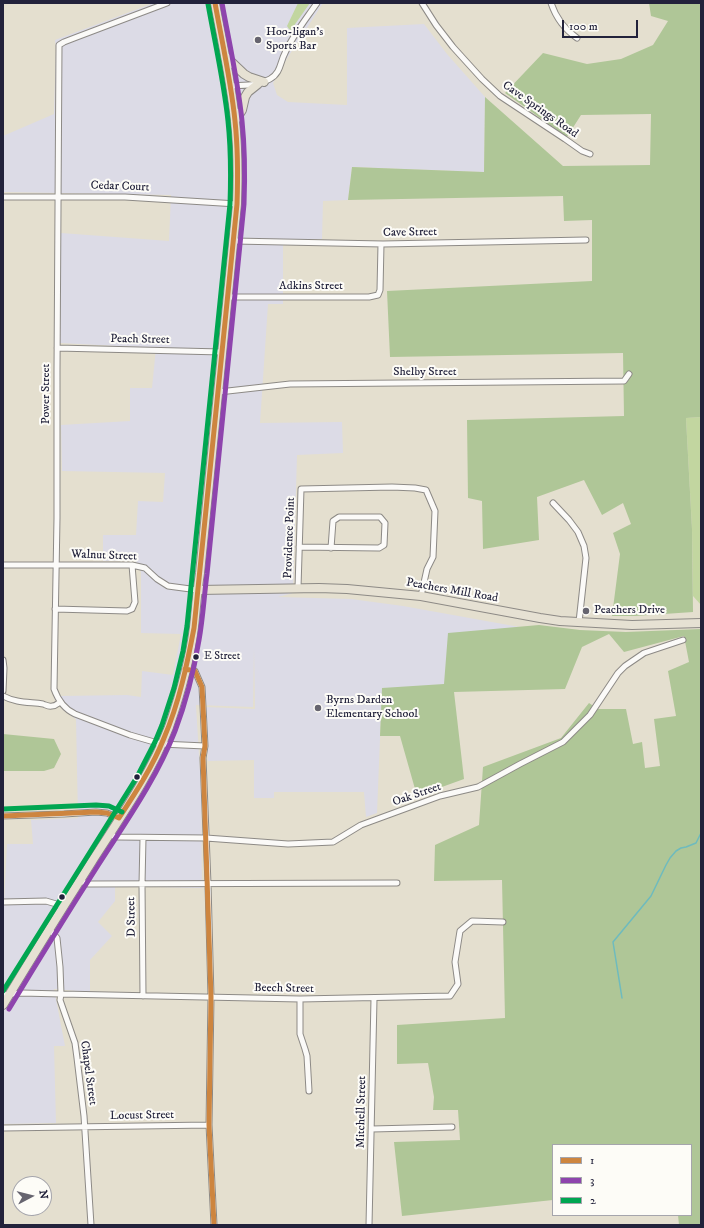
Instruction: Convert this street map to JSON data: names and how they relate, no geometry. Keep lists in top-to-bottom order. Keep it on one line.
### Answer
{"streets":{"main road":["Peachers Mill Road"],"street":["Cave Springs Road","Cedar Court","Cave Street","Adkins Street","Peach Street","Shelby Street","Power Street","Providence Point","Walnut Street","Oak Street","D Street","Beech Street","Chapel Street","Mitchell Street","Locust Street"]},"crossings":[["Cedar Court","Power Street"],["Cave Street","Adkins Street"],["Peach Street","Power Street"],["Power Street","Walnut Street"],["Providence Point","Peachers Mill Road"],["Walnut Street","Peachers Mill Road"],["Oak Street","D Street"],["D Street","Beech Street"],["Beech Street","Chapel Street"],["Beech Street","Mitchell Street"],["Chapel Street","Locust Street"]],"places":["Hoo-ligan's Sports Bar","Peachers Drive","E Street","Byrns Darden Elementary School"],"lines":["transit line 1","transit line 3","transit line 2"],"legend":["1","3","2"],"scale_bar":"100 m","north":"right"}
